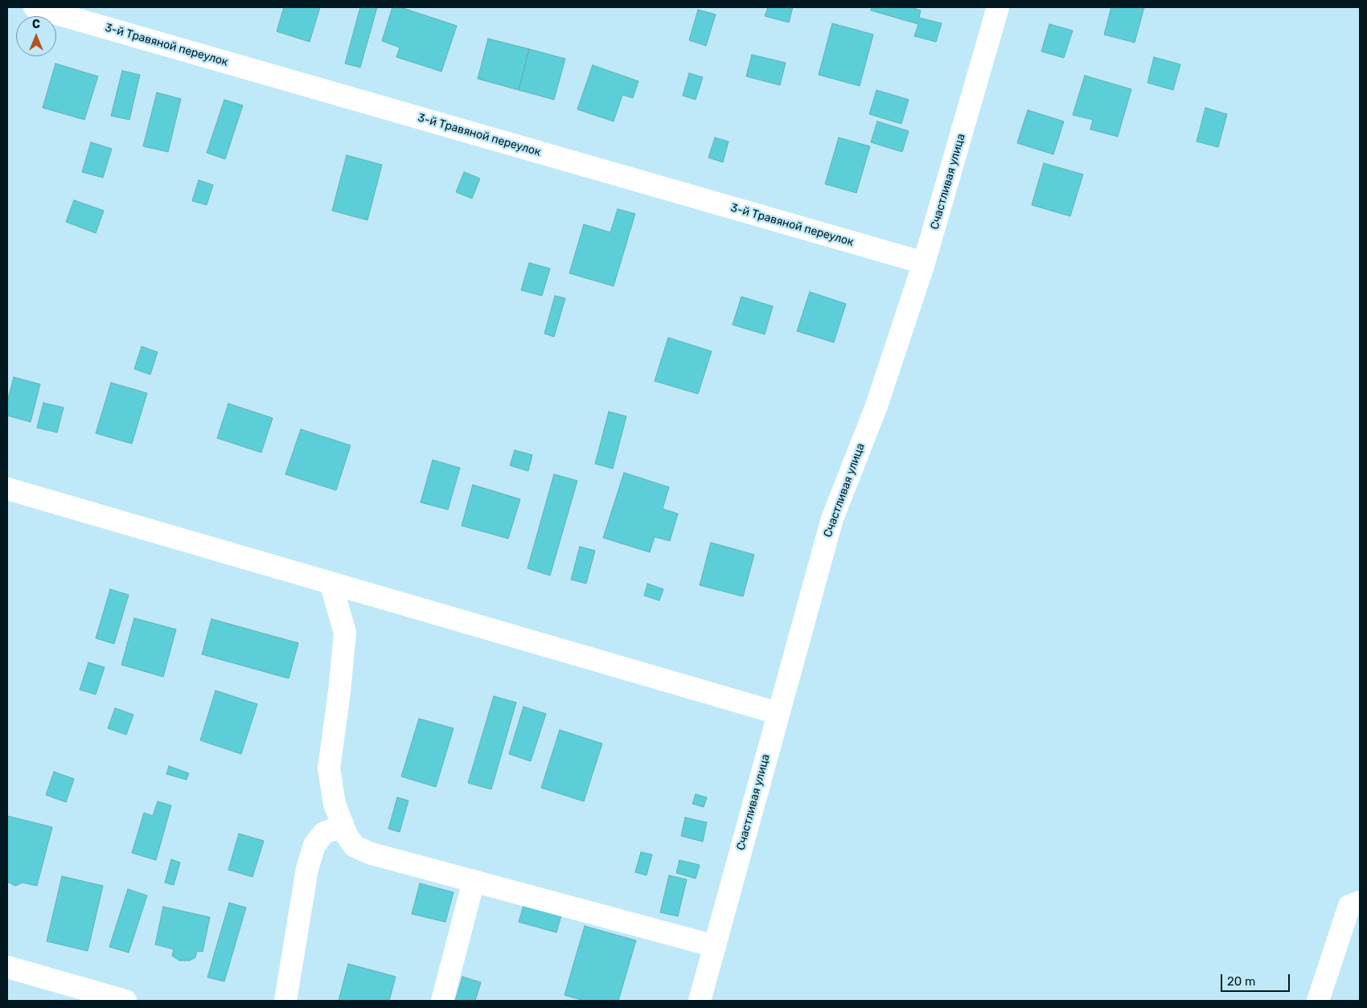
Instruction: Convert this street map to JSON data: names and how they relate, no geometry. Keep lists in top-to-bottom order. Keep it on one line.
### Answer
{"streets":{"street":["3-й Травяной переулок","Счастливая улица"]},"crossings":[["3-й Травяной переулок","Счастливая улица"]],"scale_bar":"20 m","north":"top"}
